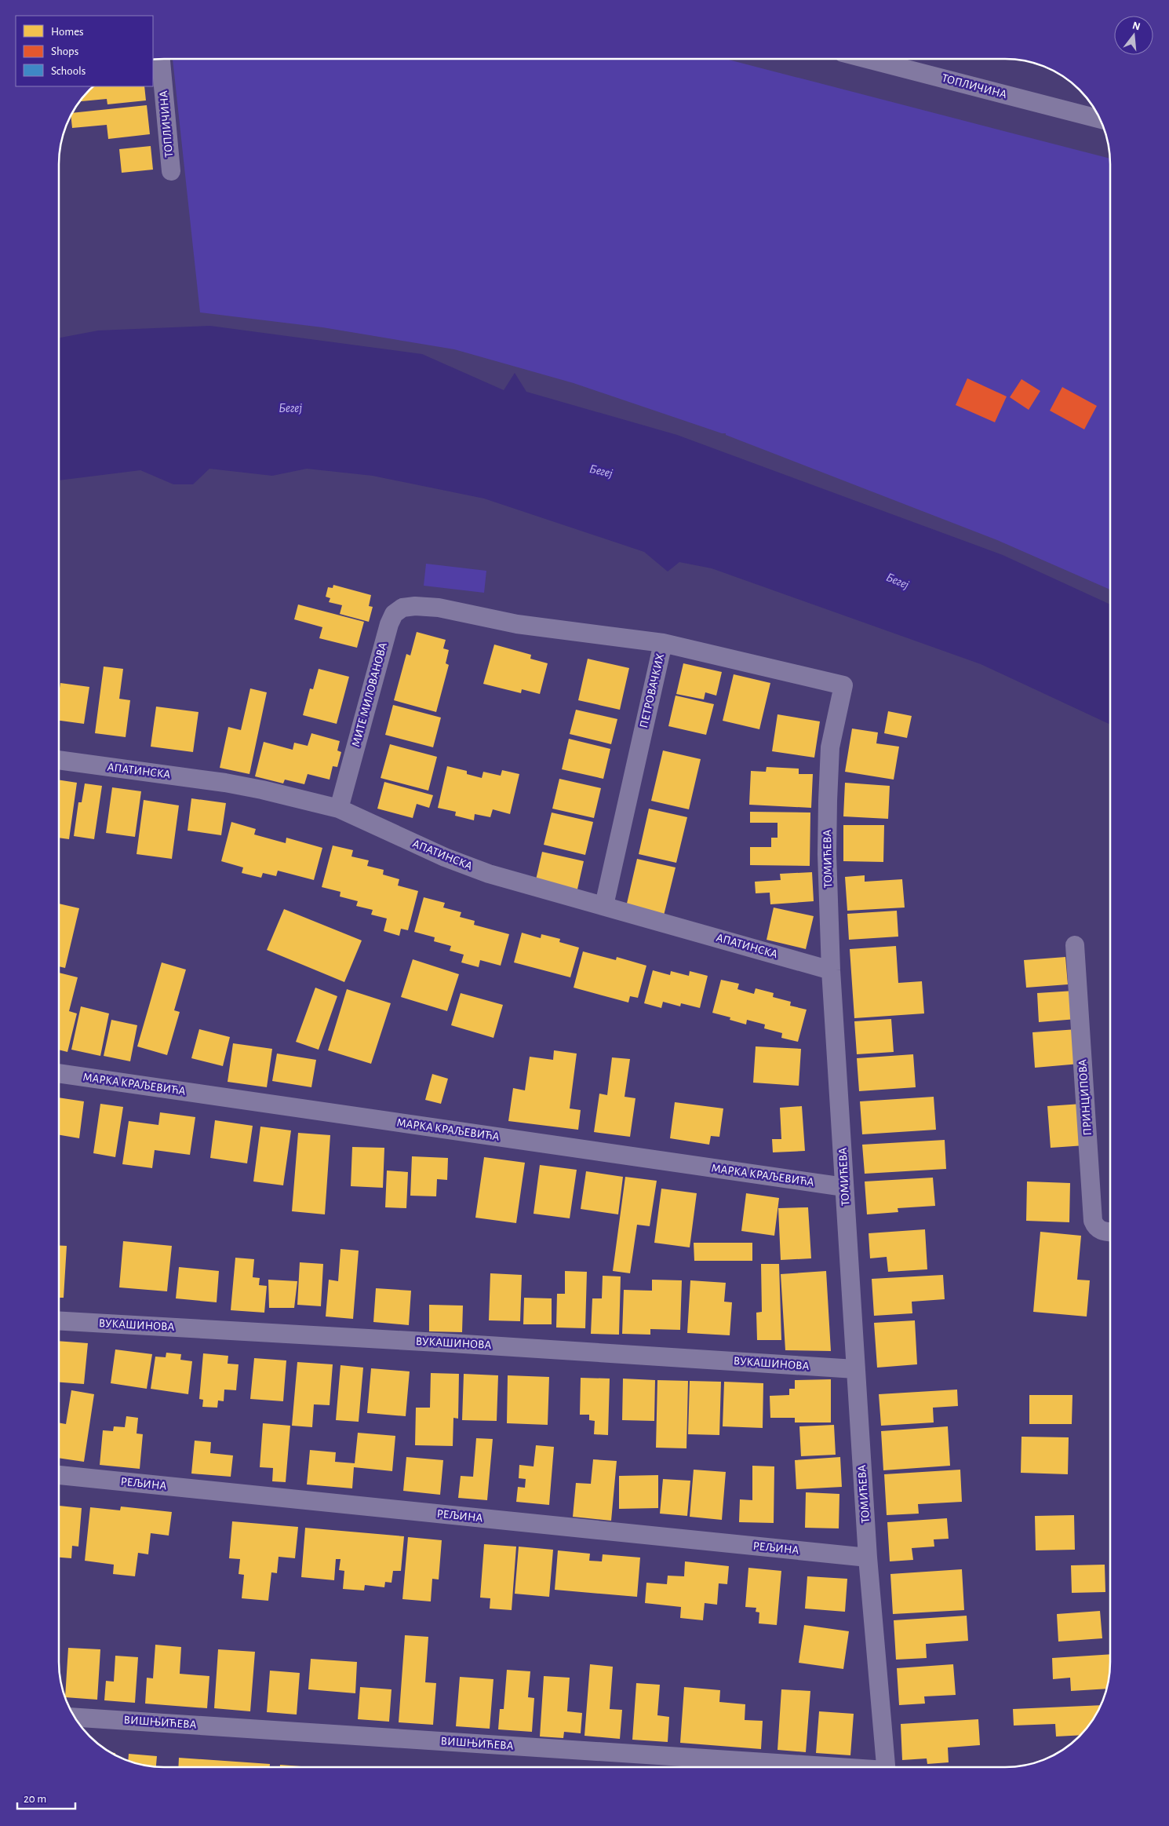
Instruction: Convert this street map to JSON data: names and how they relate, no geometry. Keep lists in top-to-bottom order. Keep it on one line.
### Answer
{"streets":{"street":["ТОПЛИЧИНА","ПЕТРОВАЧКИХ","МИТЕ МИЛОВАНОВА","АПАТИНСКА","ТОМИЋЕВА","МАРКА КРАЉЕВИЋА","ПРИНЦИПОВА","ВУКАШИНОВА","РЕЉИНА","ВИШЊИЋЕВА"]},"crossings":[["ПЕТРОВАЧКИХ","МИТЕ МИЛОВАНОВА"],["ПЕТРОВАЧКИХ","АПАТИНСКА"],["ПЕТРОВАЧКИХ","ТОМИЋЕВА"],["МИТЕ МИЛОВАНОВА","АПАТИНСКА"],["АПАТИНСКА","ТОМИЋЕВА"],["ТОМИЋЕВА","МАРКА КРАЉЕВИЋА"],["ТОМИЋЕВА","ВУКАШИНОВА"],["ТОМИЋЕВА","РЕЉИНА"]],"water":["Бегеј"],"legend":["Homes","Shops","Schools"],"scale_bar":"20 m","north":"top"}
